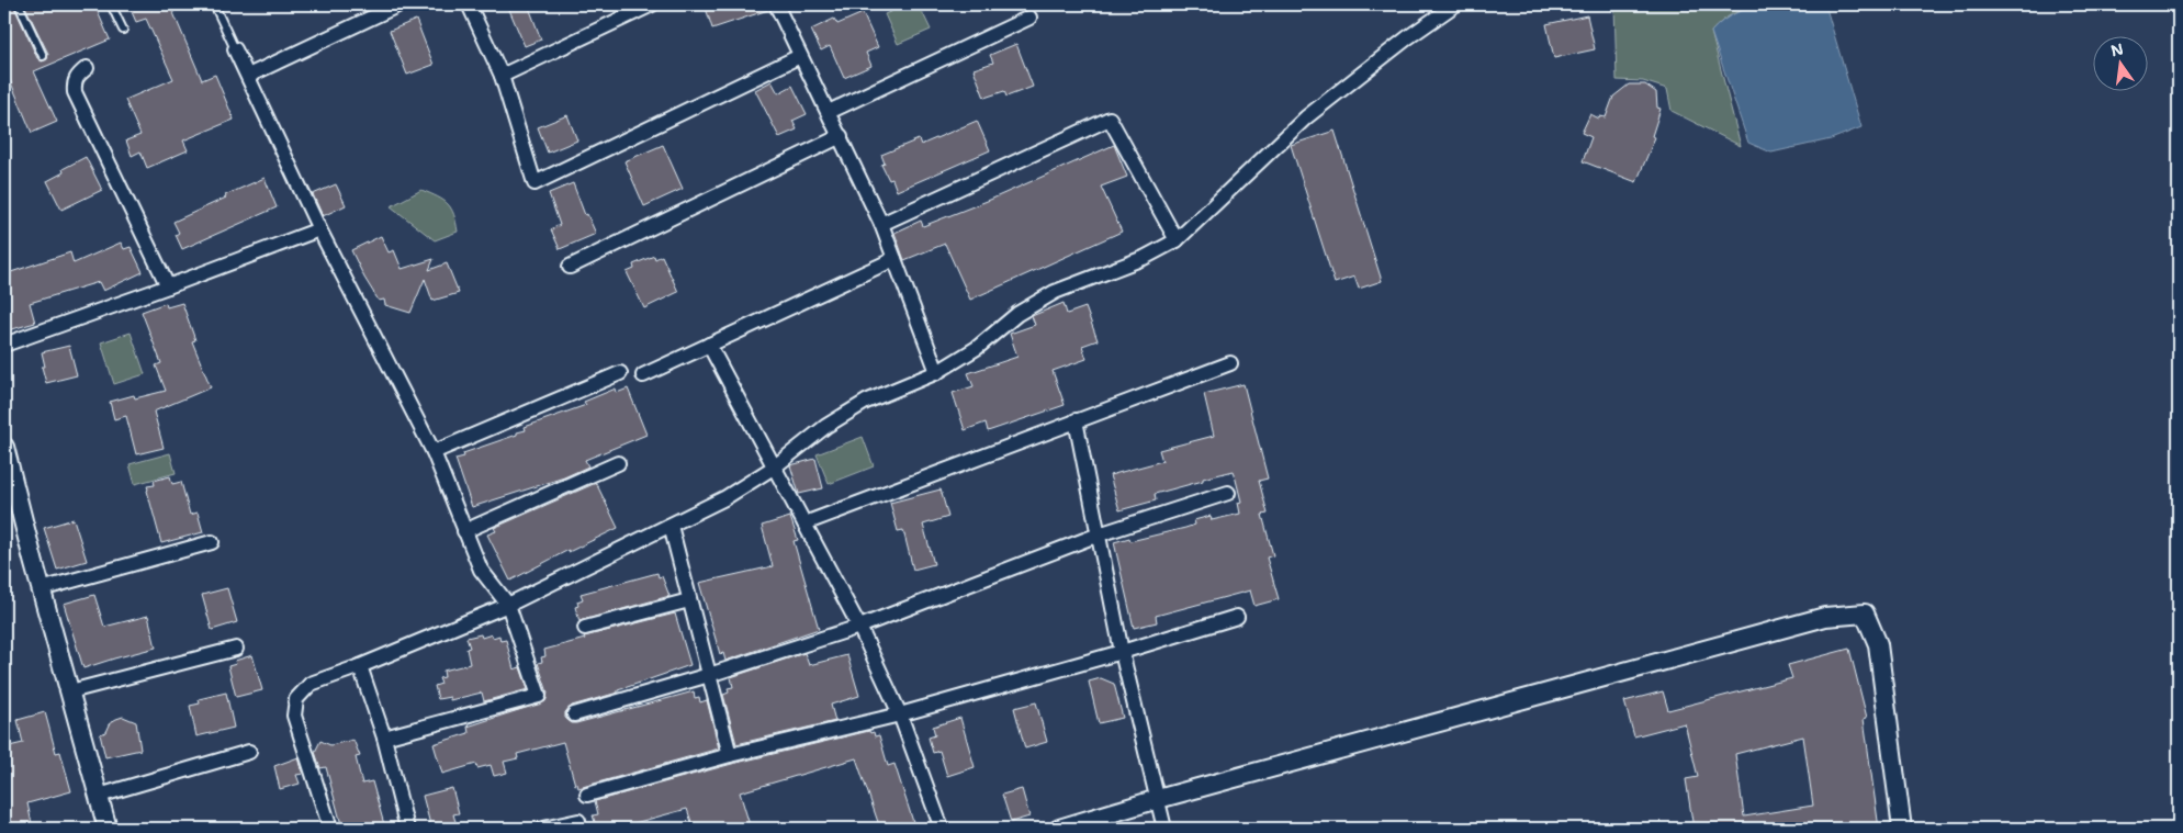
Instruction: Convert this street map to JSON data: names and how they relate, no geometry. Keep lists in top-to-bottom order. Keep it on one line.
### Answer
{"north":"top"}
